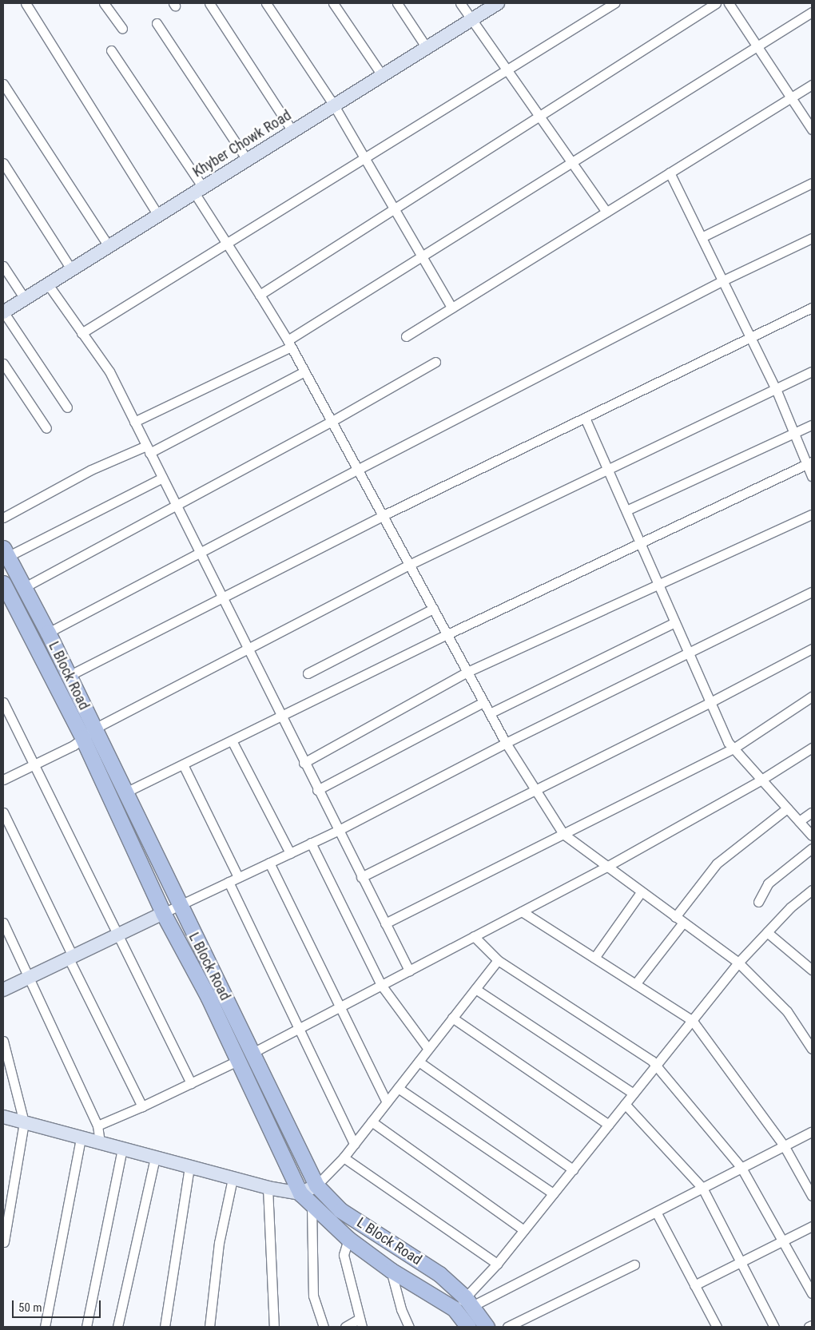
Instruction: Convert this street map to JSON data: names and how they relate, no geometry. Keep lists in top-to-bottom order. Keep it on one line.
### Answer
{"streets":{"main road":["L Block Road"],"street":["Khyber Chowk Road"]},"scale_bar":"50 m"}
